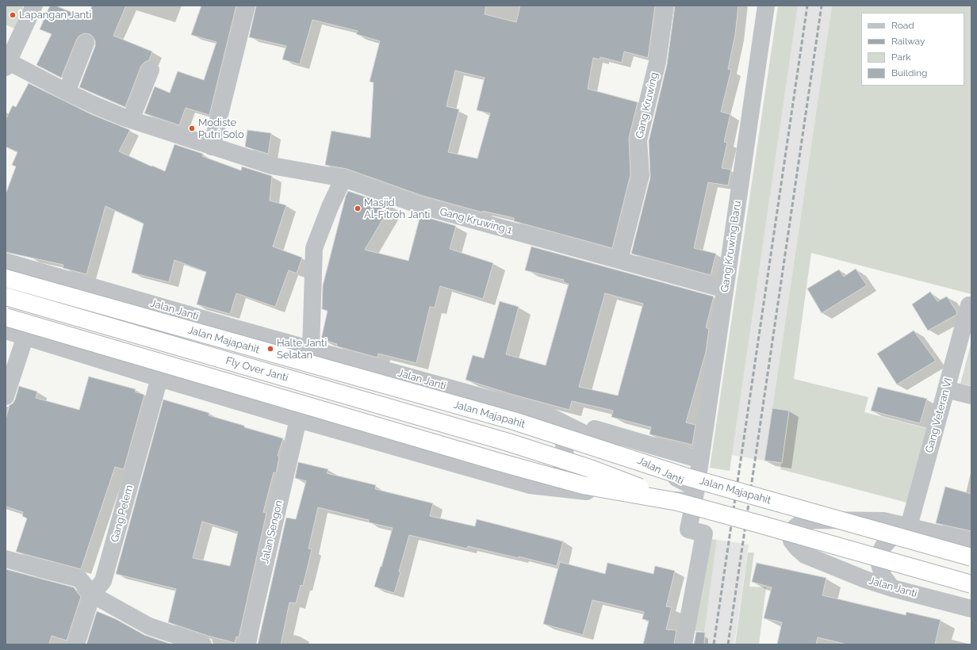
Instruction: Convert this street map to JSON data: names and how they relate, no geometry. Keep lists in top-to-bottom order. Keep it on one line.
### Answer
{"streets":{"highway":["Jalan Majapahit","Fly Over Janti"],"street":["Gang Kruwing","Gang Kruwing 1","Gang Kruwing Baru","Jalan Janti","Gang Veteran VI","Gang Pelem","Jalan Sengon"]},"crossings":[["Gang Kruwing","Gang Kruwing 1"],["Gang Kruwing 1","Gang Kruwing Baru"],["Gang Kruwing Baru","Jalan Janti"],["Gang Kruwing Baru","Jalan Majapahit"],["Jalan Janti","Jalan Majapahit"],["Jalan Janti","Gang Veteran VI"],["Jalan Janti","Gang Pelem"],["Jalan Janti","Jalan Sengon"],["Jalan Majapahit","Fly Over Janti"]],"places":["Lapangan Janti","Modiste Putri Solo","Masjid Al-Fitroh Janti","Halte Janti Selatan"],"legend":["Road","Railway","Park","Building"]}
